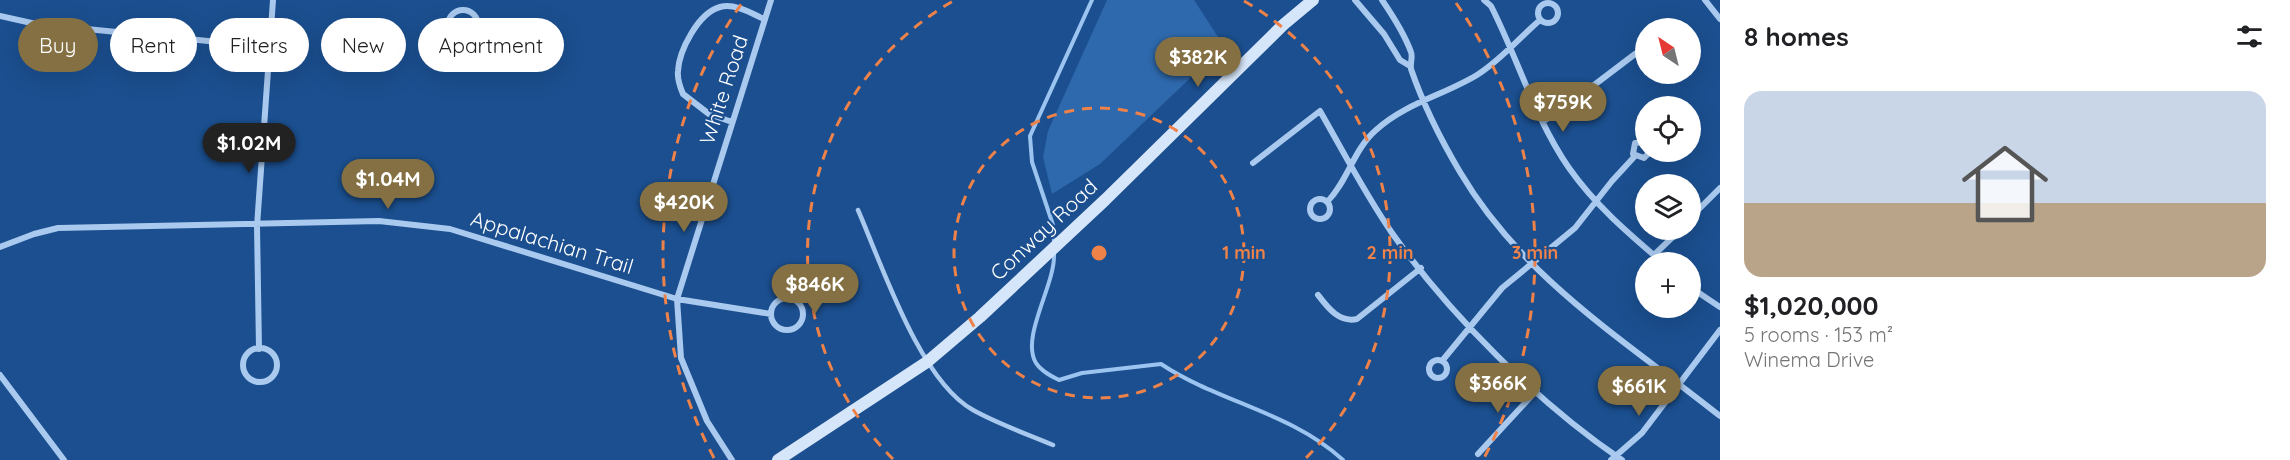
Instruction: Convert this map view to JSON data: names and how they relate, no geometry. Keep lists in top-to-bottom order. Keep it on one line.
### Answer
{"streets":{"street":["White Road","Conway Road","Appalachian Trail"]},"crossings":[["White Road","Appalachian Trail"]],"north":"top left","page":{"heading":"8 homes","map_buttons":"+","chip":["Buy","Rent","Filters","New","Apartment"],"price":["$382K","$759K","$1.02M","$1.04M","$420K","$846K","$366K","$661K"],"list":[{"name":"$1,020,000","note":"5 rooms · 153 m² · Winema Drive"}]},"rings":["1 min","2 min","3 min"]}
